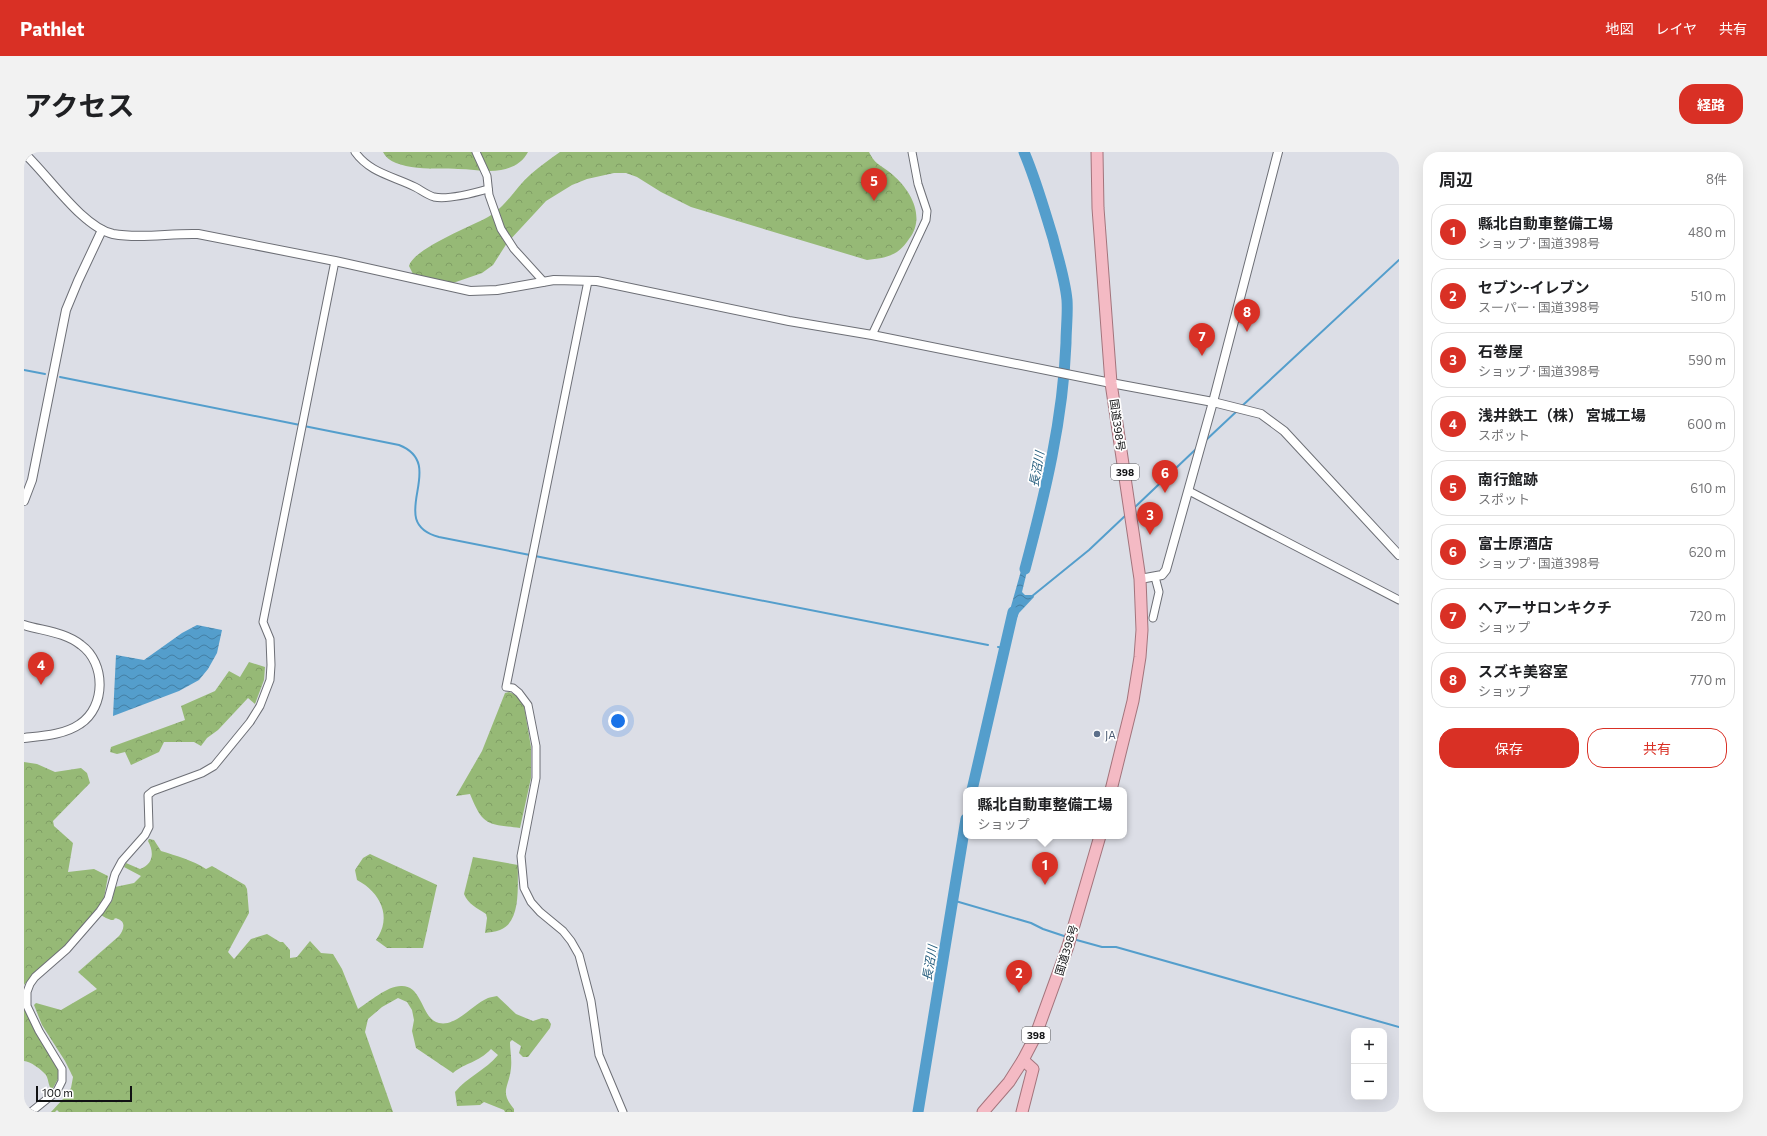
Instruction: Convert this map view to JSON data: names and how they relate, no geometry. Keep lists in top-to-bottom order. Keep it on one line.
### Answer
{"streets":{"highway":["国道398号","398"]},"water":["長沼川"],"places":["JA"],"scale_bar":"100 m","page":{"header":"Pathlet","nav":["地図","レイヤ","共有"],"title":"アクセス","buttons":["経路",["保存","共有"]],"heading":["周辺","8件"],"pins":["5","8","7","6","3","4","1","2"],"list":[{"mark":"1","name":"縣北自動車整備工場","note":"ショップ · 国道398号","value":"480 m"},{"mark":"2","name":"セブン-イレブン","note":"スーパー · 国道398号","value":"510 m"},{"mark":"3","name":"石巻屋","note":"ショップ · 国道398号","value":"590 m"},{"mark":"4","name":"浅井鉄工（株） 宮城工場","note":"スポット","value":"600 m"},{"mark":"5","name":"南行館跡","note":"スポット","value":"610 m"},{"mark":"6","name":"富士原酒店","note":"ショップ · 国道398号","value":"620 m"},{"mark":"7","name":"ヘアーサロンキクチ","note":"ショップ","value":"720 m"},{"mark":"8","name":"スズキ美容室","note":"ショップ","value":"770 m"}],"popup":["縣北自動車整備工場","ショップ"],"map_buttons":["+","−"],"scale":"100 m"}}
